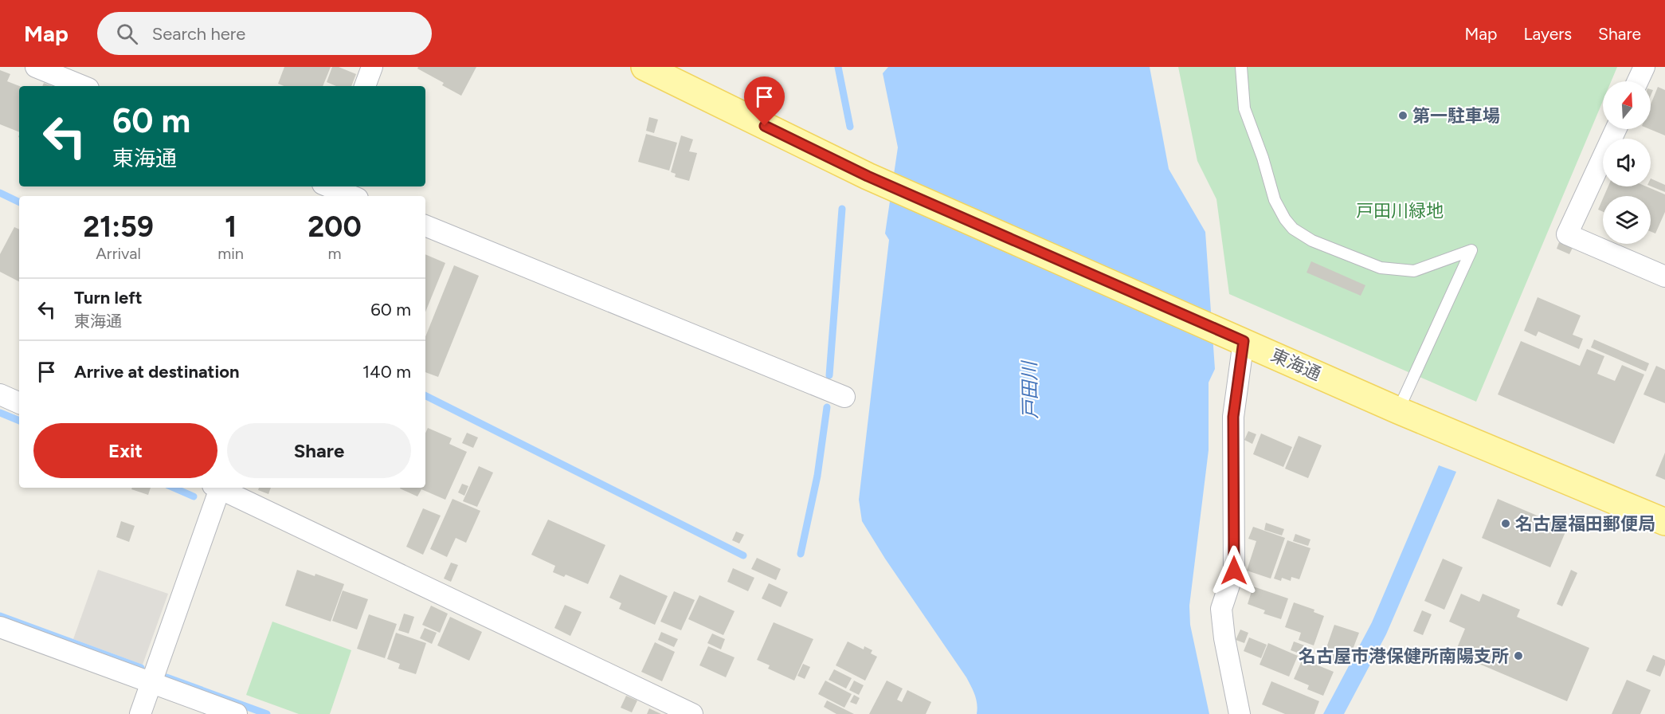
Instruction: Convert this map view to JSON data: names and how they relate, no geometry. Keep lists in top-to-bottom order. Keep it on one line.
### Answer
{"streets":{"main road":["東海通"]},"water":["戸田川"],"parks":["戸田川緑地"],"places":["第一駐車場","名古屋福田郵便局","名古屋市港保健所南陽支所"],"north":"top","page":{"header":"Map","search":"Search here","nav":["Map","Layers","Share"],"turn":["60 m","東海通"],"eta":["21:59","Arrival","1","min","200","m"],"list":[{"name":"Turn left","note":"東海通","value":"60 m"},{"name":"Arrive at destination","value":"140 m"}],"buttons":["Exit","Share"]}}
